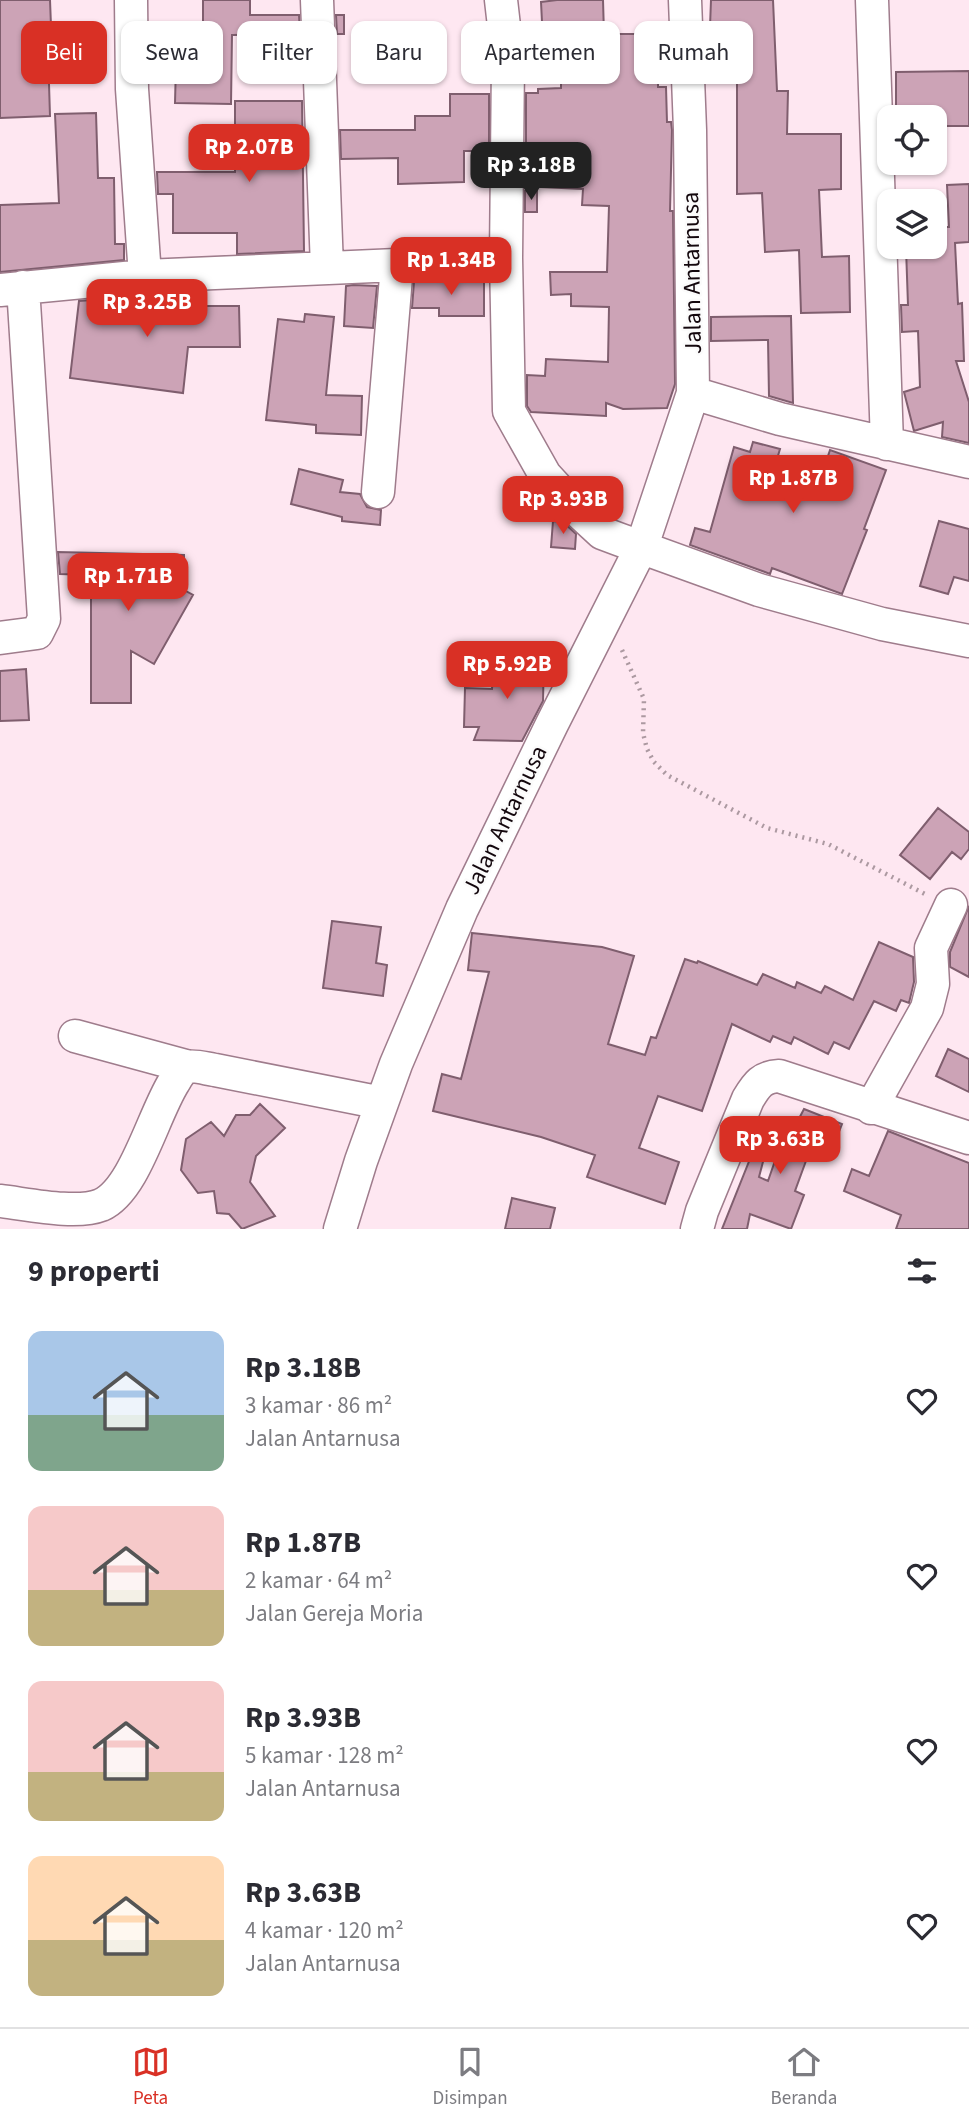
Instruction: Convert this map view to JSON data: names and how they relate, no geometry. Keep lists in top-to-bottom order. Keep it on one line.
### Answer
{"streets":{"street":["Jalan Antarnusa"]},"page":{"chip":["Beli","Sewa","Filter","Baru","Apartemen","Rumah"],"price":["Rp 2.07B","Rp 3.18B","Rp 1.34B","Rp 3.25B","Rp 1.87B","Rp 3.93B","Rp 1.71B","Rp 5.92B","Rp 3.63B"],"heading":"9 properti","list":[{"name":"Rp 3.18B","note":"3 kamar · 86 m² · Jalan Antarnusa"},{"name":"Rp 1.87B","note":"2 kamar · 64 m² · Jalan Gereja Moria"},{"name":"Rp 3.93B","note":"5 kamar · 128 m² · Jalan Antarnusa"},{"name":"Rp 3.63B","note":"4 kamar · 120 m² · Jalan Antarnusa"}],"tabs":["Peta","Disimpan","Beranda"]}}
